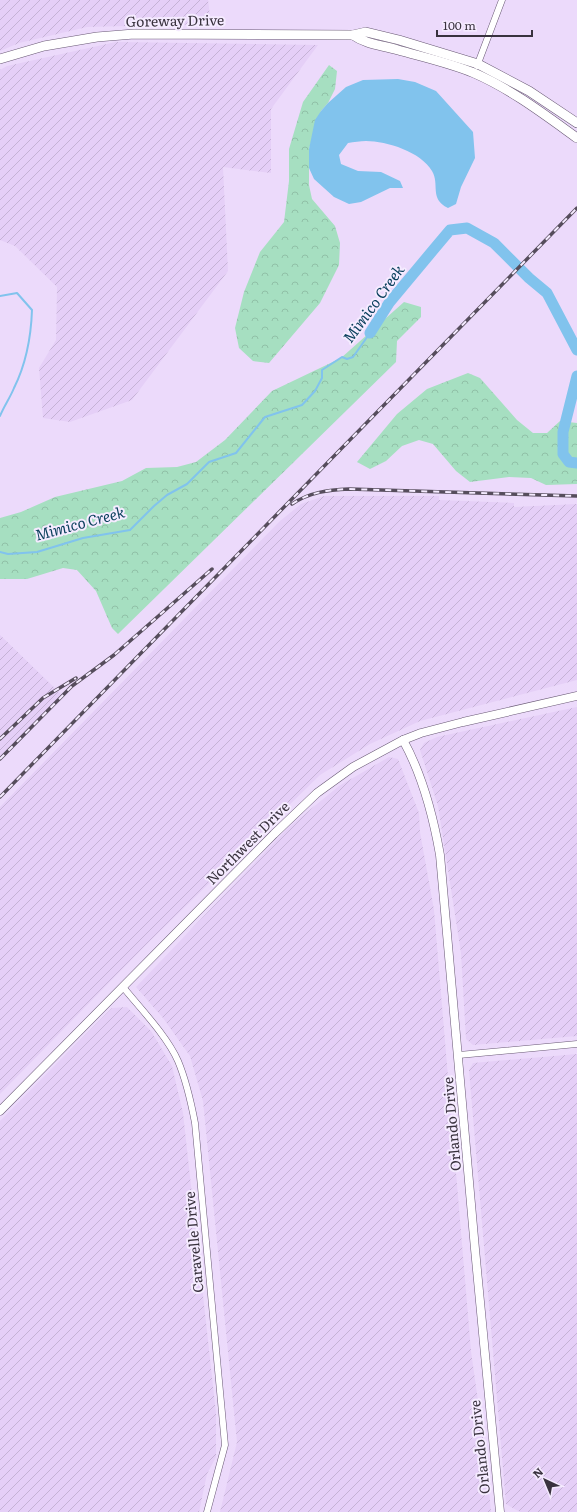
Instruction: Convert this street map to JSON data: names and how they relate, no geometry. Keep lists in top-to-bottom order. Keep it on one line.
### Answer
{"streets":{"main road":["Goreway Drive"],"street":["Northwest Drive","Orlando Drive","Caravelle Drive"]},"crossings":[["Northwest Drive","Orlando Drive"],["Northwest Drive","Caravelle Drive"]],"water":["Mimico Creek"],"scale_bar":"100 m","north":"top left"}
